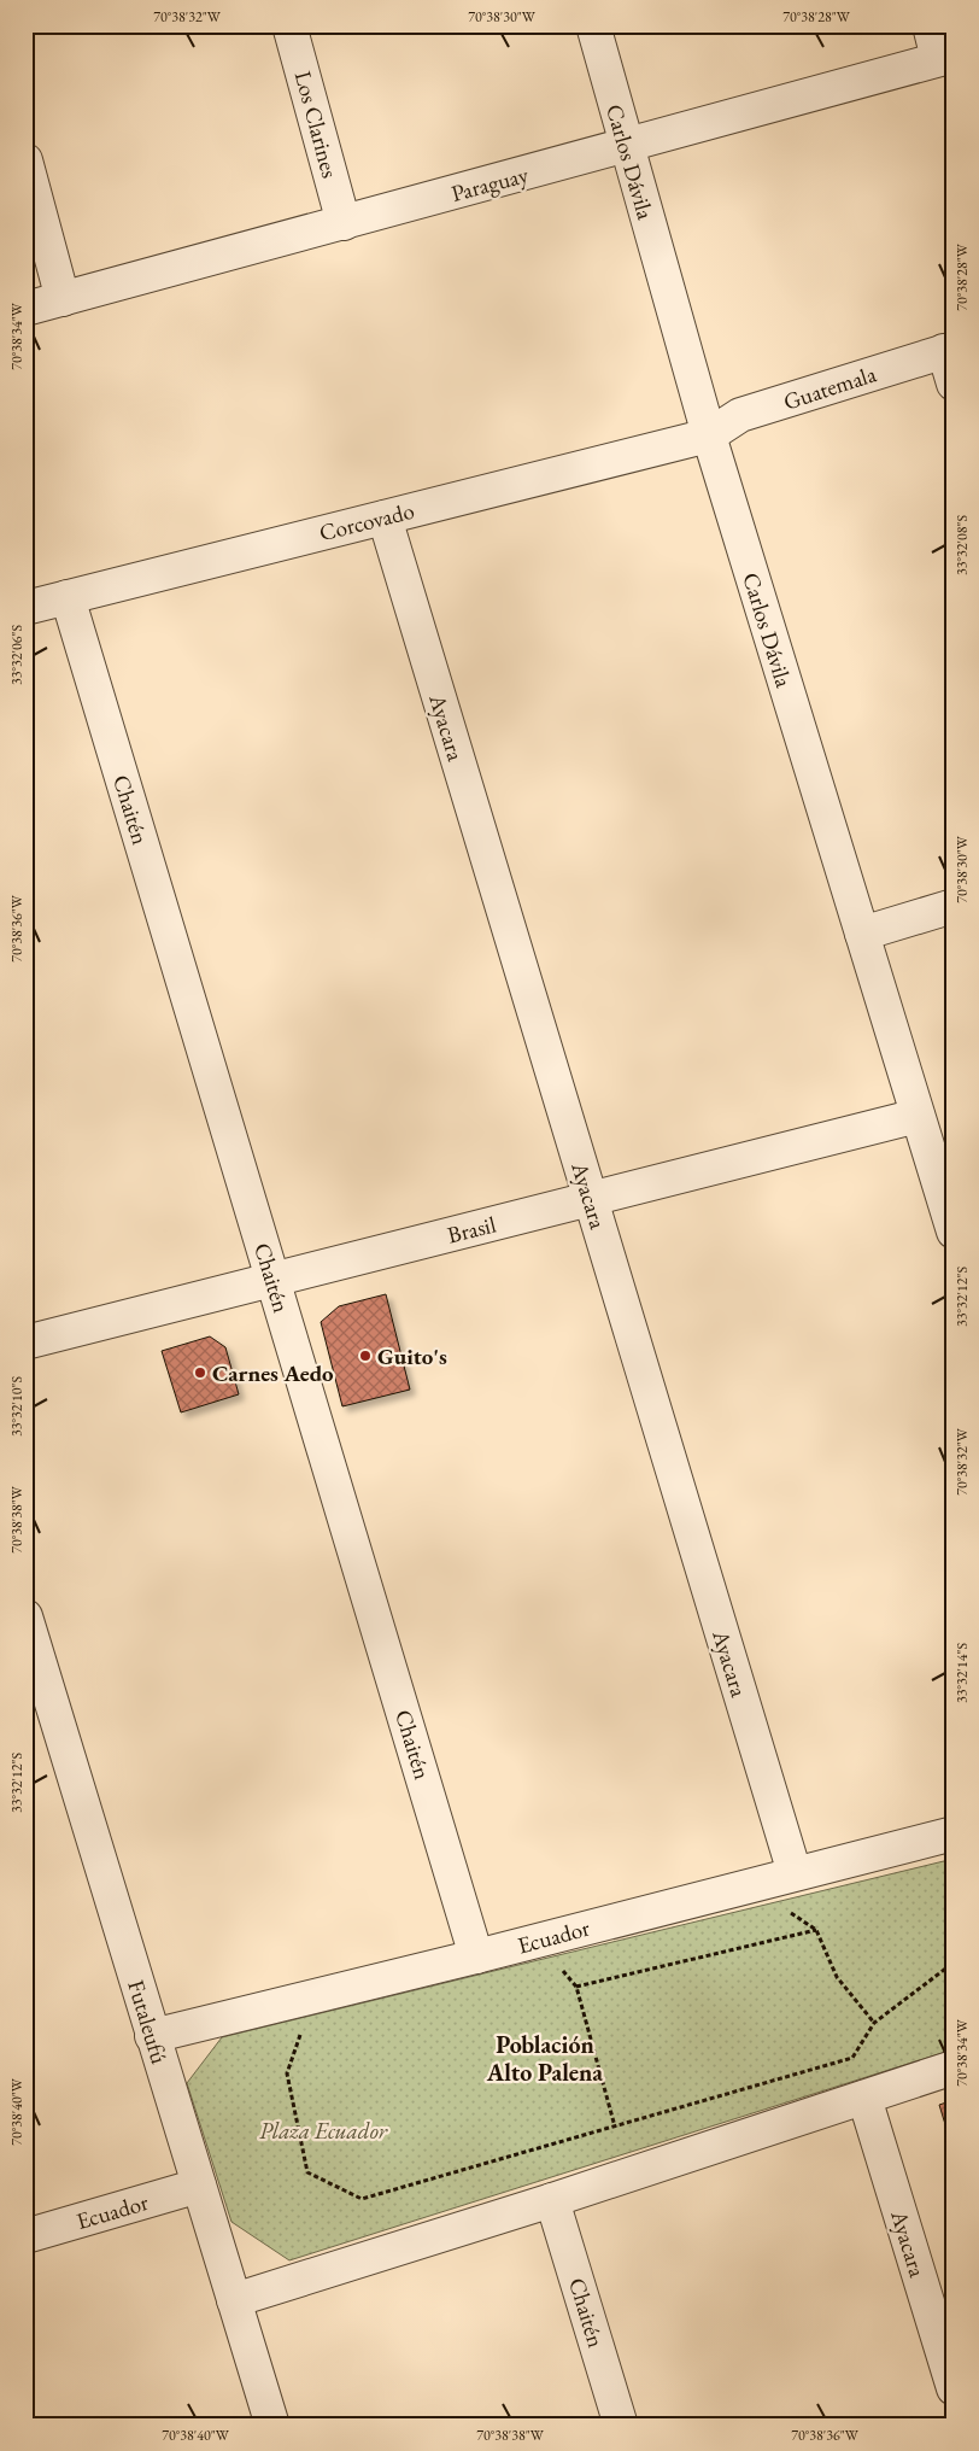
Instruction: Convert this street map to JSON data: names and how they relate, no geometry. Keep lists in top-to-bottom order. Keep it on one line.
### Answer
{"streets":{"street":["Los Clarines","Carlos Dávila","Paraguay","Guatemala","Corcovado","Ayacara","Chaitén","Brasil","Ecuador","Futaleufú"]},"crossings":[["Los Clarines","Paraguay"],["Carlos Dávila","Paraguay"],["Carlos Dávila","Guatemala"],["Carlos Dávila","Corcovado"],["Carlos Dávila","Brasil"],["Guatemala","Corcovado"],["Corcovado","Ayacara"],["Corcovado","Chaitén"],["Ayacara","Brasil"],["Ayacara","Ecuador"],["Chaitén","Brasil"],["Chaitén","Ecuador"],["Ecuador","Futaleufú"]],"districts":["Población Alto Palena"],"parks":["Plaza Ecuador"],"places":["Guito's","Carnes Aedo"],"coordinates":["70°38'32\"W","70°38'30\"W","70°38'28\"W","70°38'34\"W","33°32'08\"S","33°32'06\"S","70°38'36\"W","33°32'12\"S","33°32'10\"S","70°38'38\"W","33°32'14\"S","70°38'40\"W"]}
